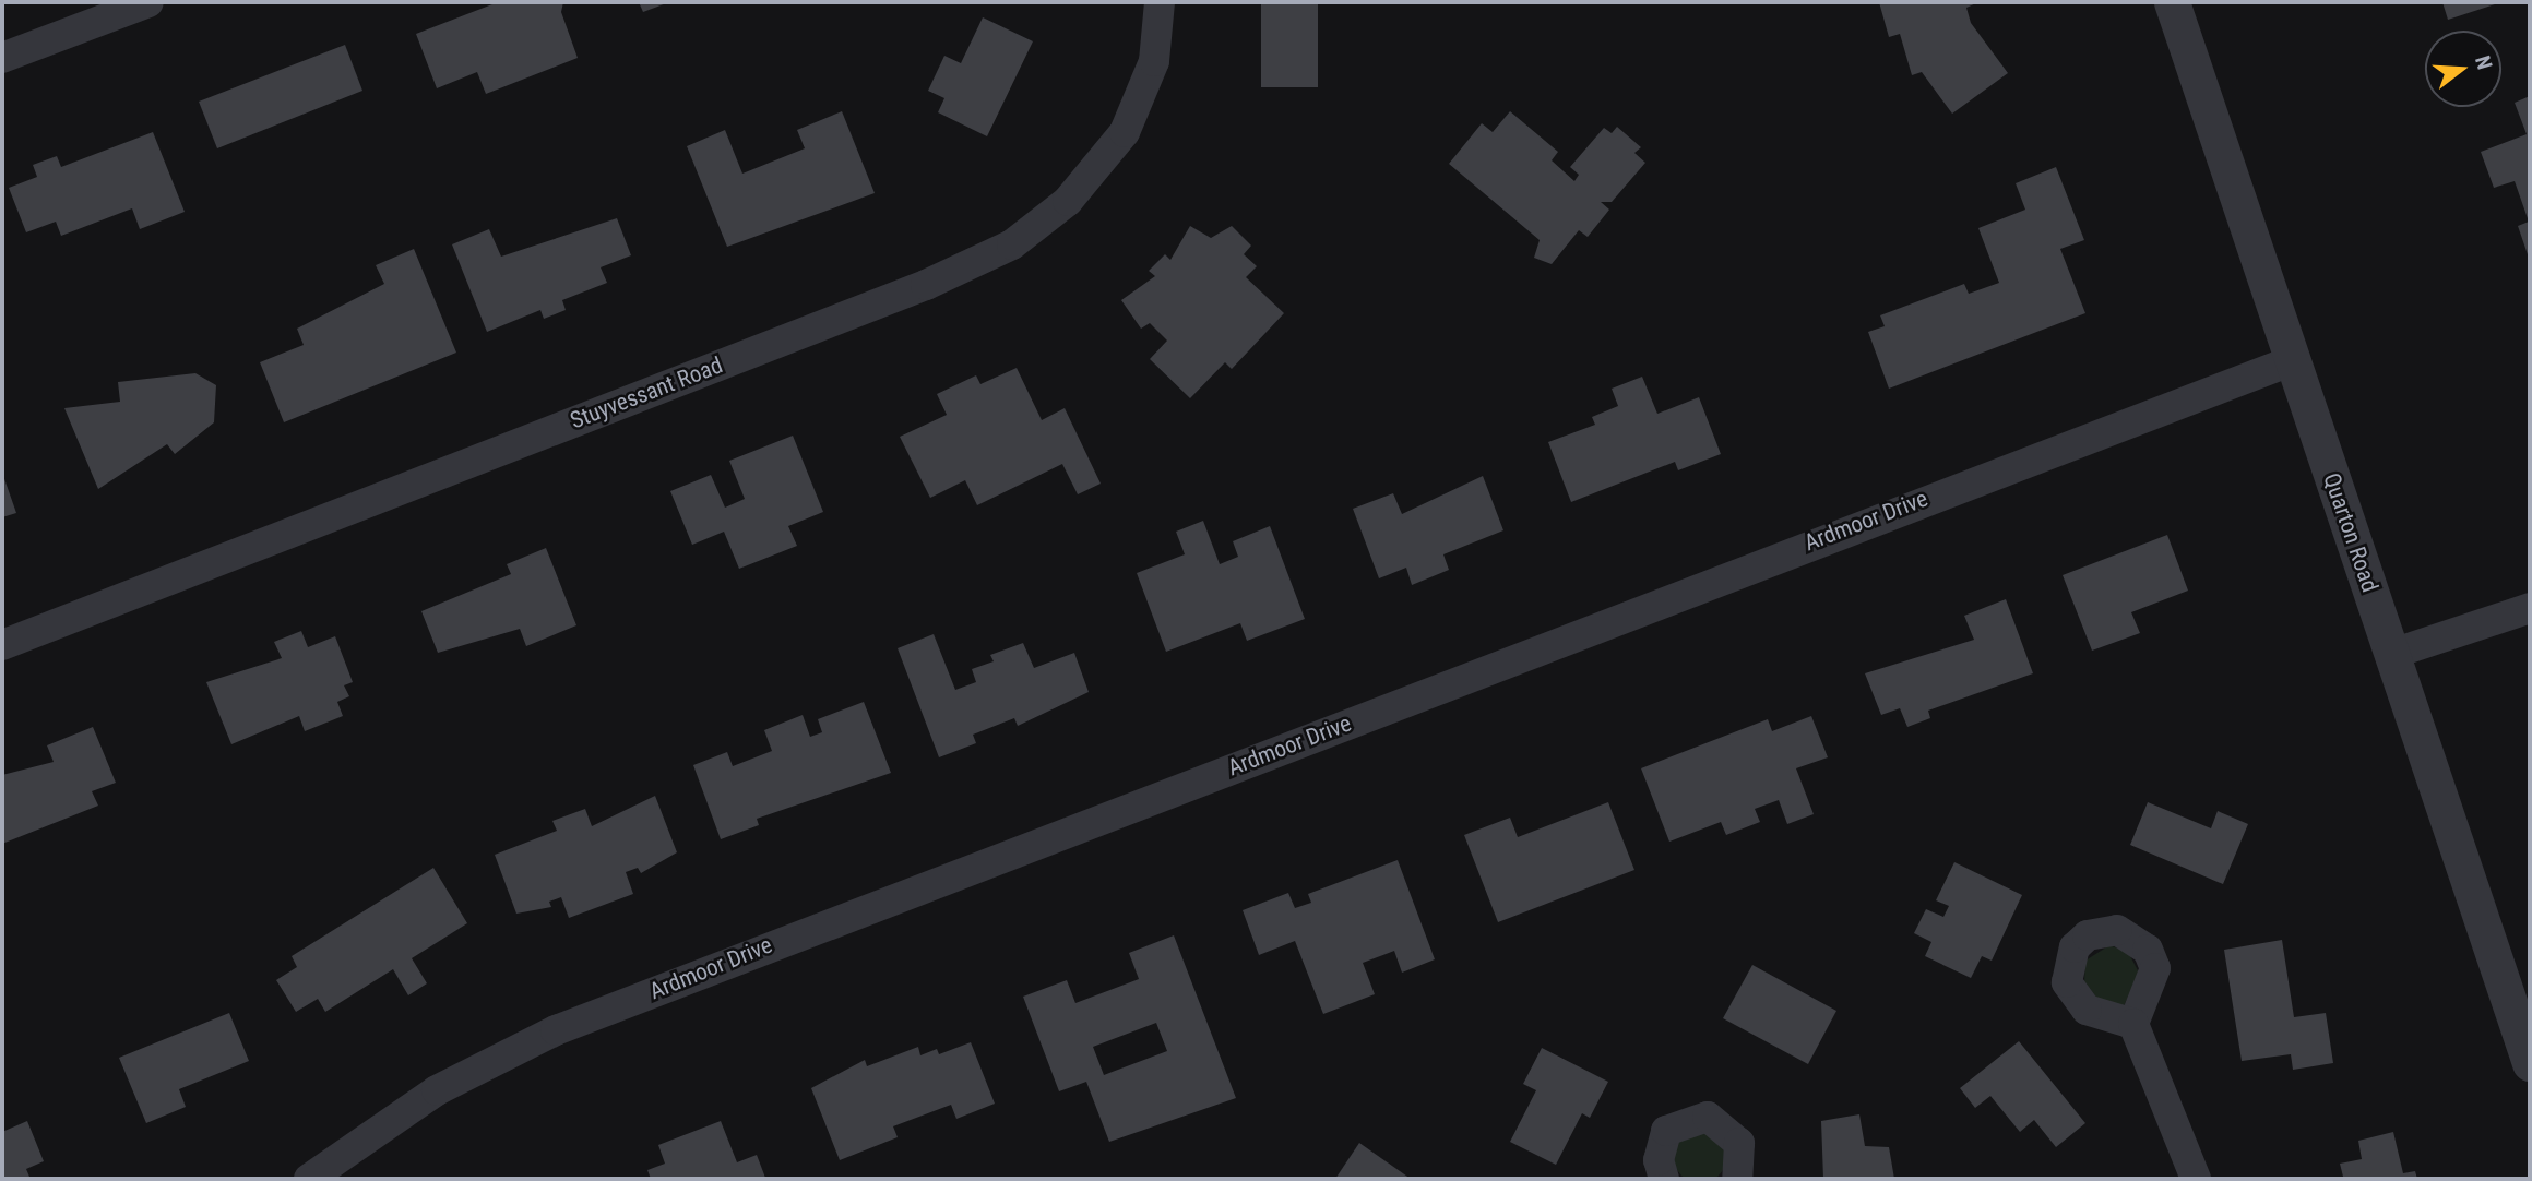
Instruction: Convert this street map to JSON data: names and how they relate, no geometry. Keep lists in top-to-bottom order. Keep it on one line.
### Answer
{"streets":{"street":["Stuyvessant Road","Ardmoor Drive","Quarton Road"]},"crossings":[["Ardmoor Drive","Quarton Road"]],"north":"right"}
